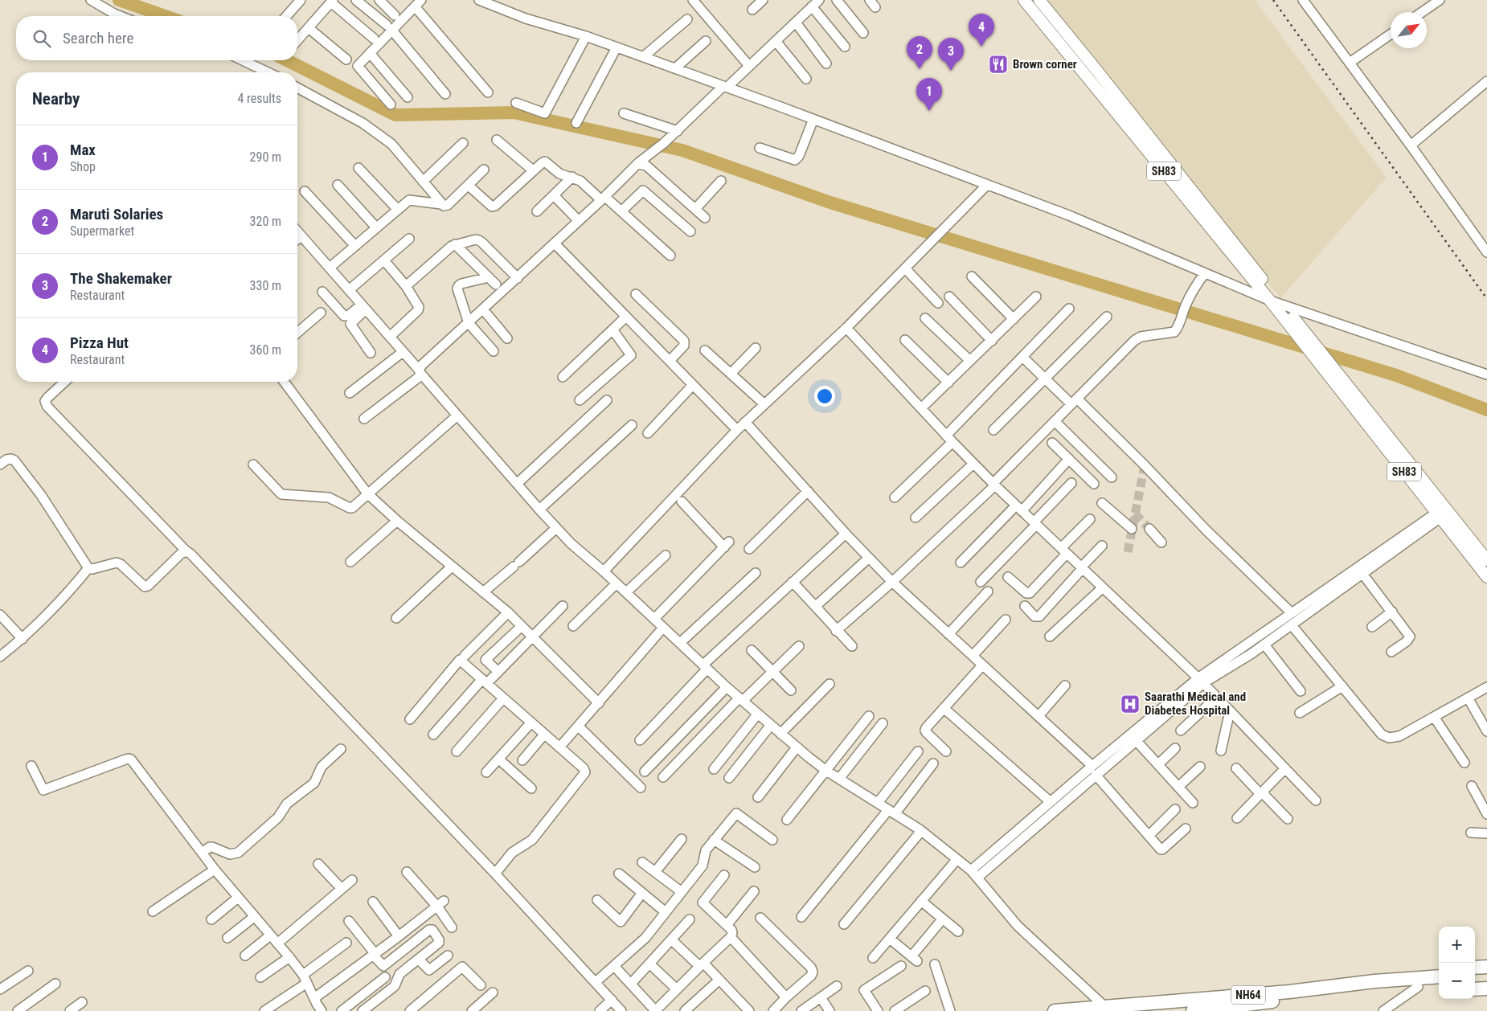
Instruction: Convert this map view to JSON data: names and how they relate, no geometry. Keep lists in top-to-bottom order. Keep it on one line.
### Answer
{"streets":{"highway":["NH64"],"main road":["SH83"]},"places":{"restaurant":["Brown corner"],"hospital":["Saarathi Medical and Diabetes Hospital"]},"north":"top right","page":{"pins":["4","2","3","1"],"search":"Search here","heading":["Nearby","4 results"],"list":[{"mark":"1","name":"Max","note":"Shop","value":"290 m"},{"mark":"2","name":"Maruti Solaries","note":"Supermarket","value":"320 m"},{"mark":"3","name":"The Shakemaker","note":"Restaurant","value":"330 m"},{"mark":"4","name":"Pizza Hut","note":"Restaurant","value":"360 m"}],"map_buttons":["+","−"]}}
